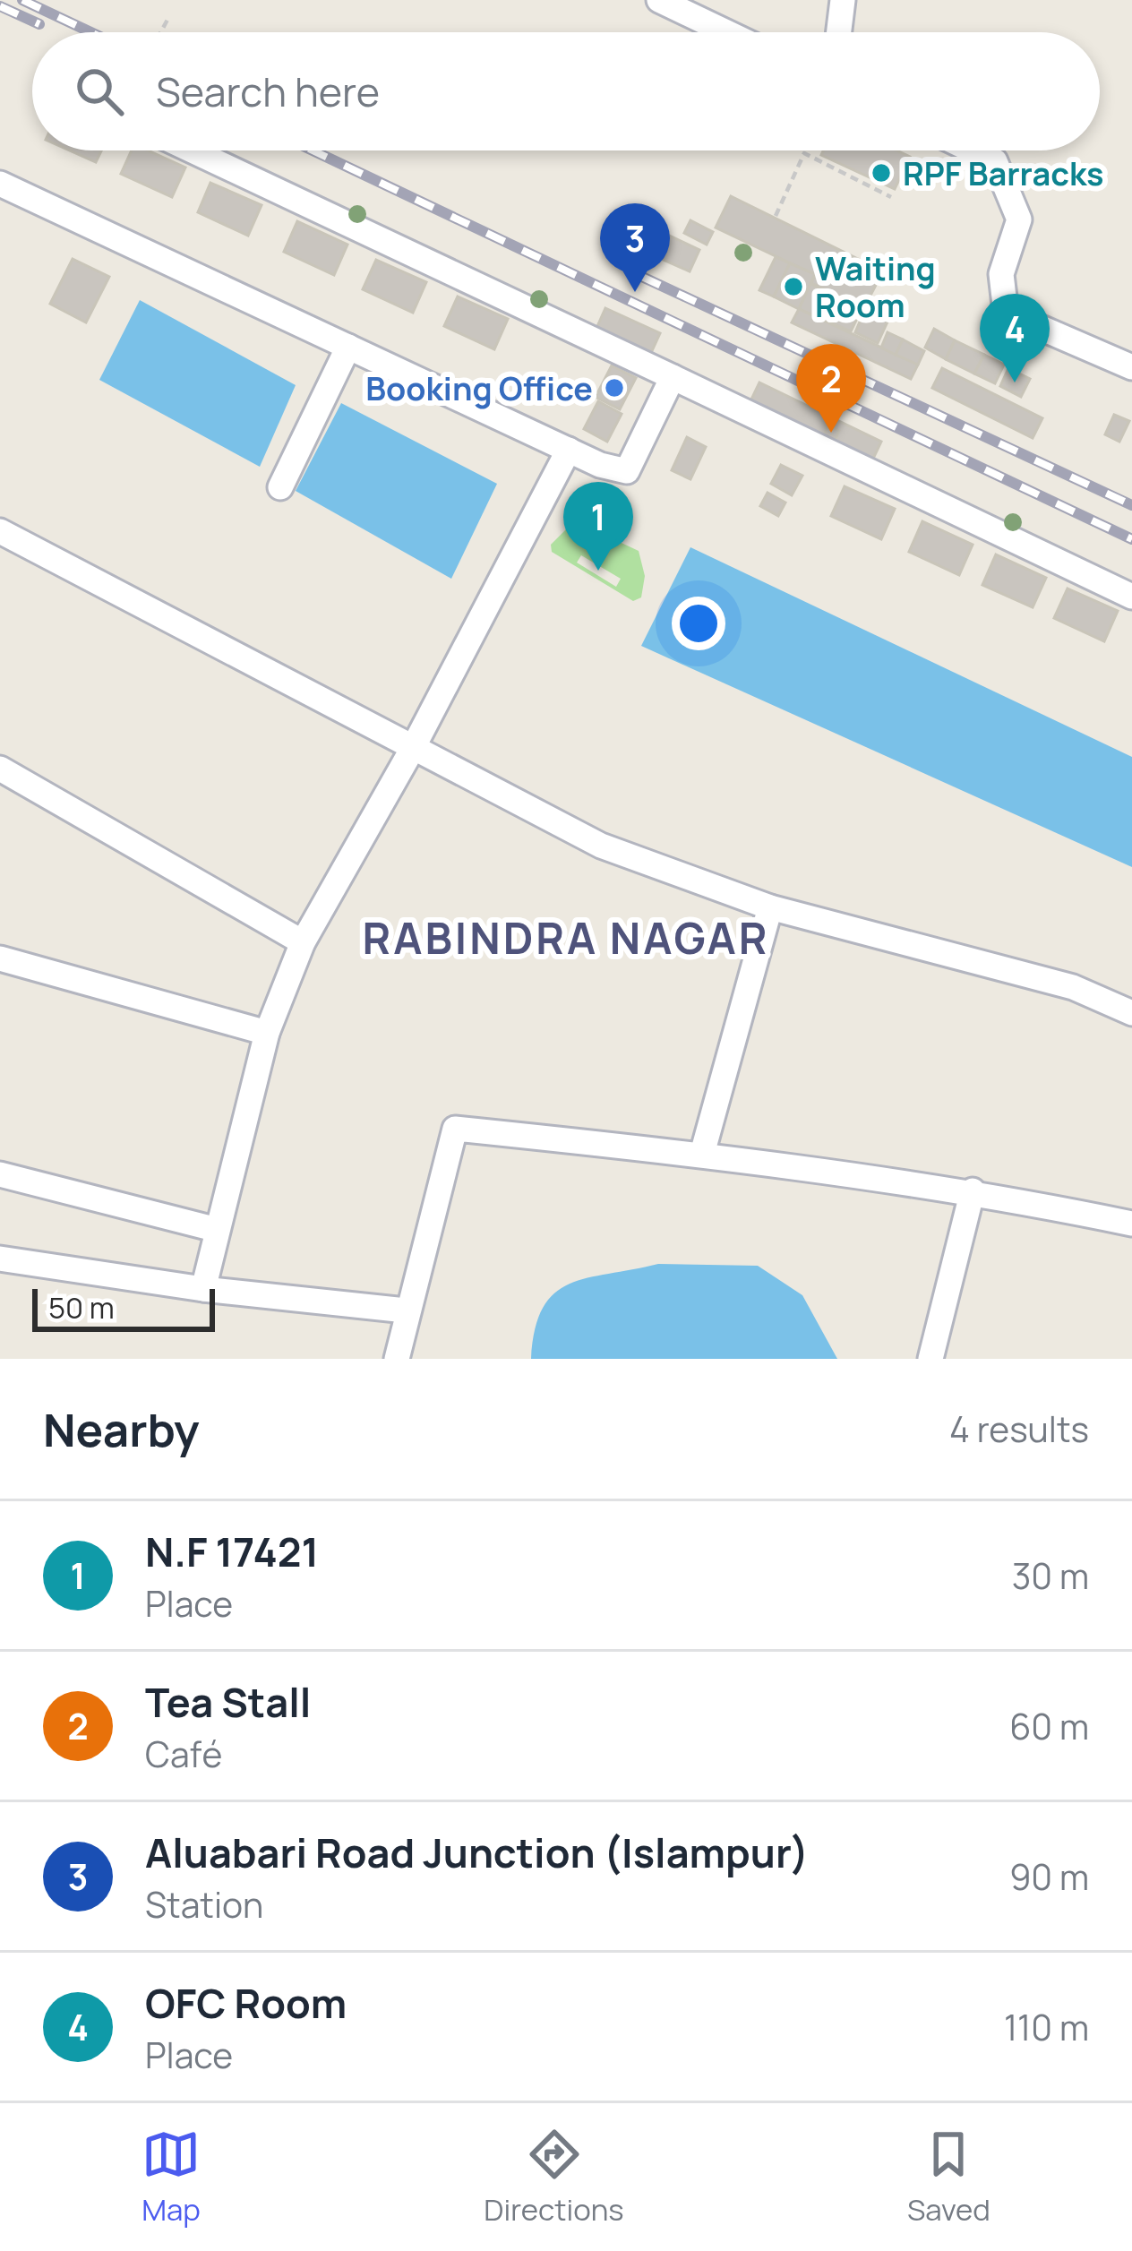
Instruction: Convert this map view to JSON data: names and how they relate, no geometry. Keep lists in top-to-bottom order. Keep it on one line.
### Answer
{"districts":["RABINDRA NAGAR"],"places":["RPF Barracks","Waiting Room","Booking Office"],"scale_bar":"50 m","page":{"search":"Search here","pins":["3","4","2","1"],"scale":"50 m","heading":["Nearby","4 results"],"list":[{"mark":"1","name":"N.F 17421","note":"Place","value":"30 m"},{"mark":"2","name":"Tea Stall","note":"Café","value":"60 m"},{"mark":"3","name":"Aluabari Road Junction (Islampur)","note":"Station","value":"90 m"},{"mark":"4","name":"OFC Room","note":"Place","value":"110 m"}],"nav":["Map","Directions","Saved"]}}
